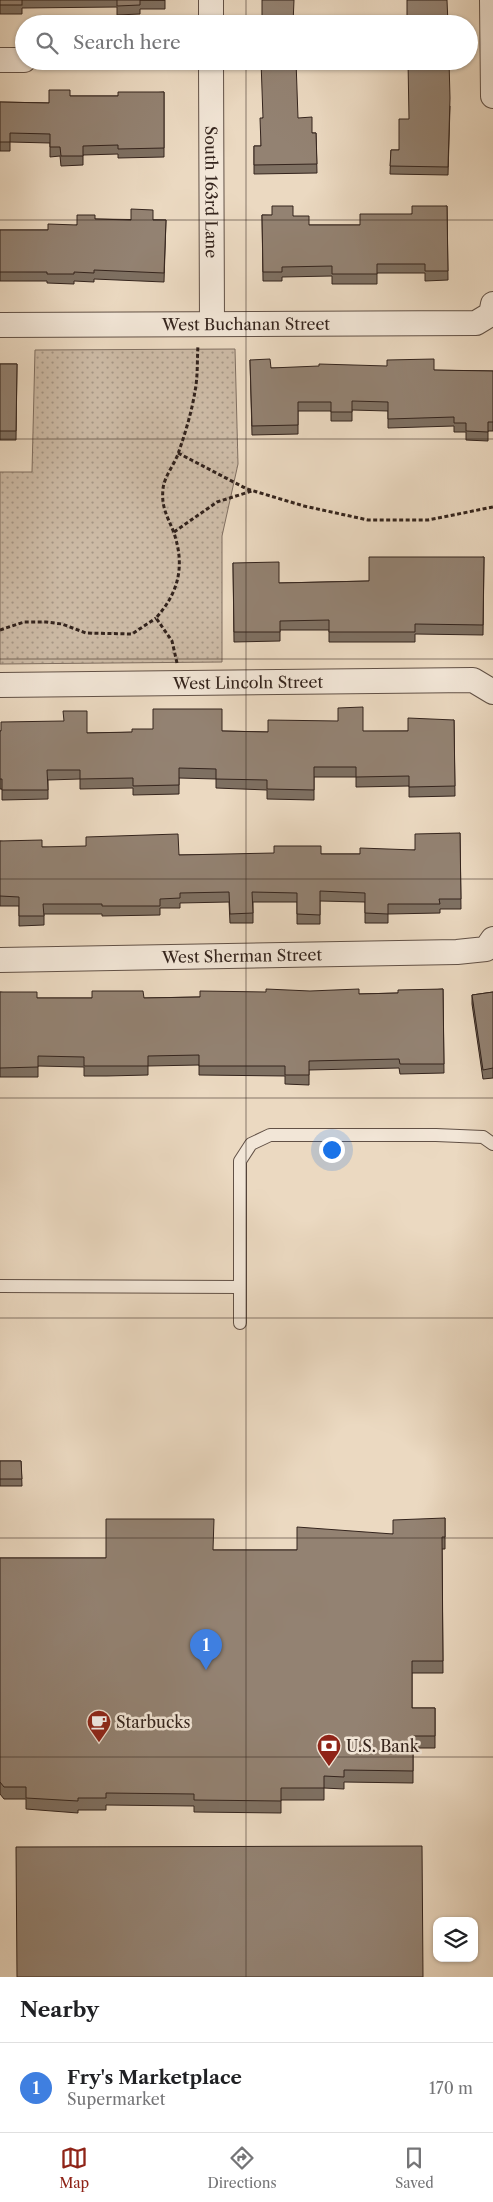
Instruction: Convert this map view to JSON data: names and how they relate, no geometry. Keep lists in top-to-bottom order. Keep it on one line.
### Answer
{"streets":{"street":["South 163rd Lane","West Buchanan Street","West Lincoln Street","West Sherman Street"]},"crossings":[["South 163rd Lane","West Buchanan Street"]],"places":{"cafe":["Starbucks"],"bank":["U.S. Bank"]},"page":{"search":"Search here","pins":"1","heading":"Nearby","list":[{"mark":"1","name":"Fry's Marketplace","note":"Supermarket","value":"170 m"}],"nav":["Map","Directions","Saved"]}}
